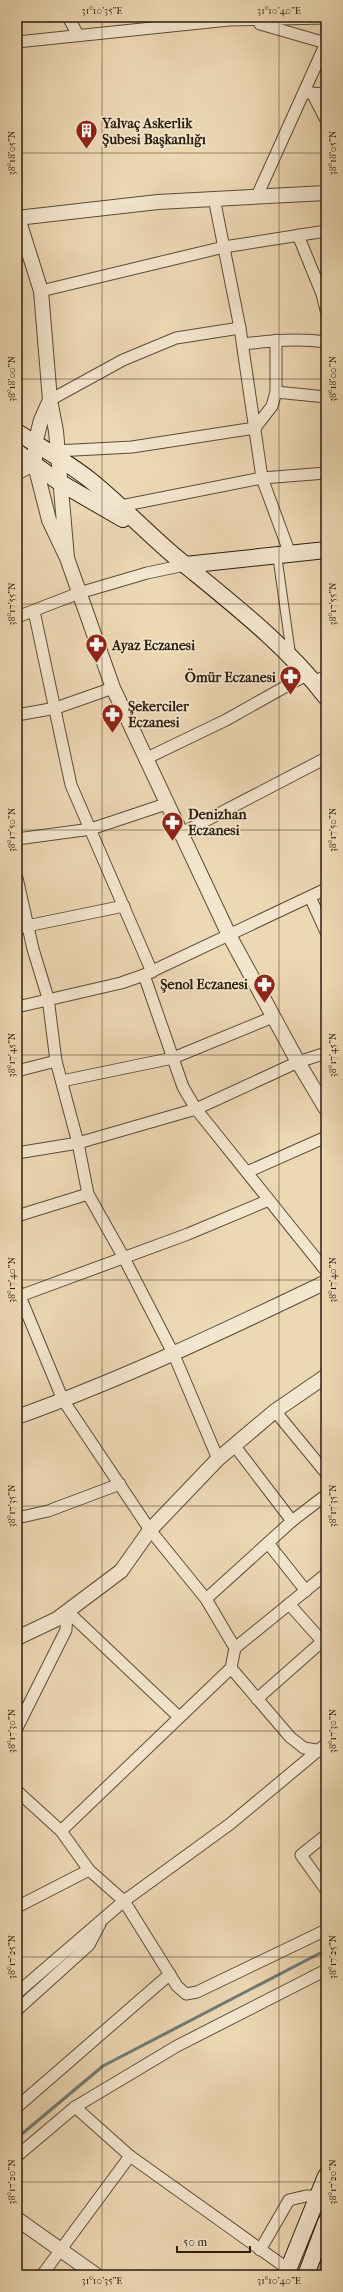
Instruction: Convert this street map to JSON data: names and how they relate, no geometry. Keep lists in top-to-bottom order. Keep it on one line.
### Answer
{"places":{"building":["Yalvaç Askerlik Şubesi Başkanlığı"],"pharmacy":["Ayaz Eczanesi","Ömür Eczanesi","Şekerciler Eczanesi","Denizhan Eczanesi","Şenol Eczanesi"]},"scale_bar":"50 m","coordinates":["31°10'35\"E","31°10'40\"E","38°18'05\"N","38°18'00\"N","38°17'55\"N","38°17'50\"N","38°17'45\"N","38°17'40\"N","38°17'35\"N","38°17'30\"N","38°17'25\"N","38°17'20\"N"]}
